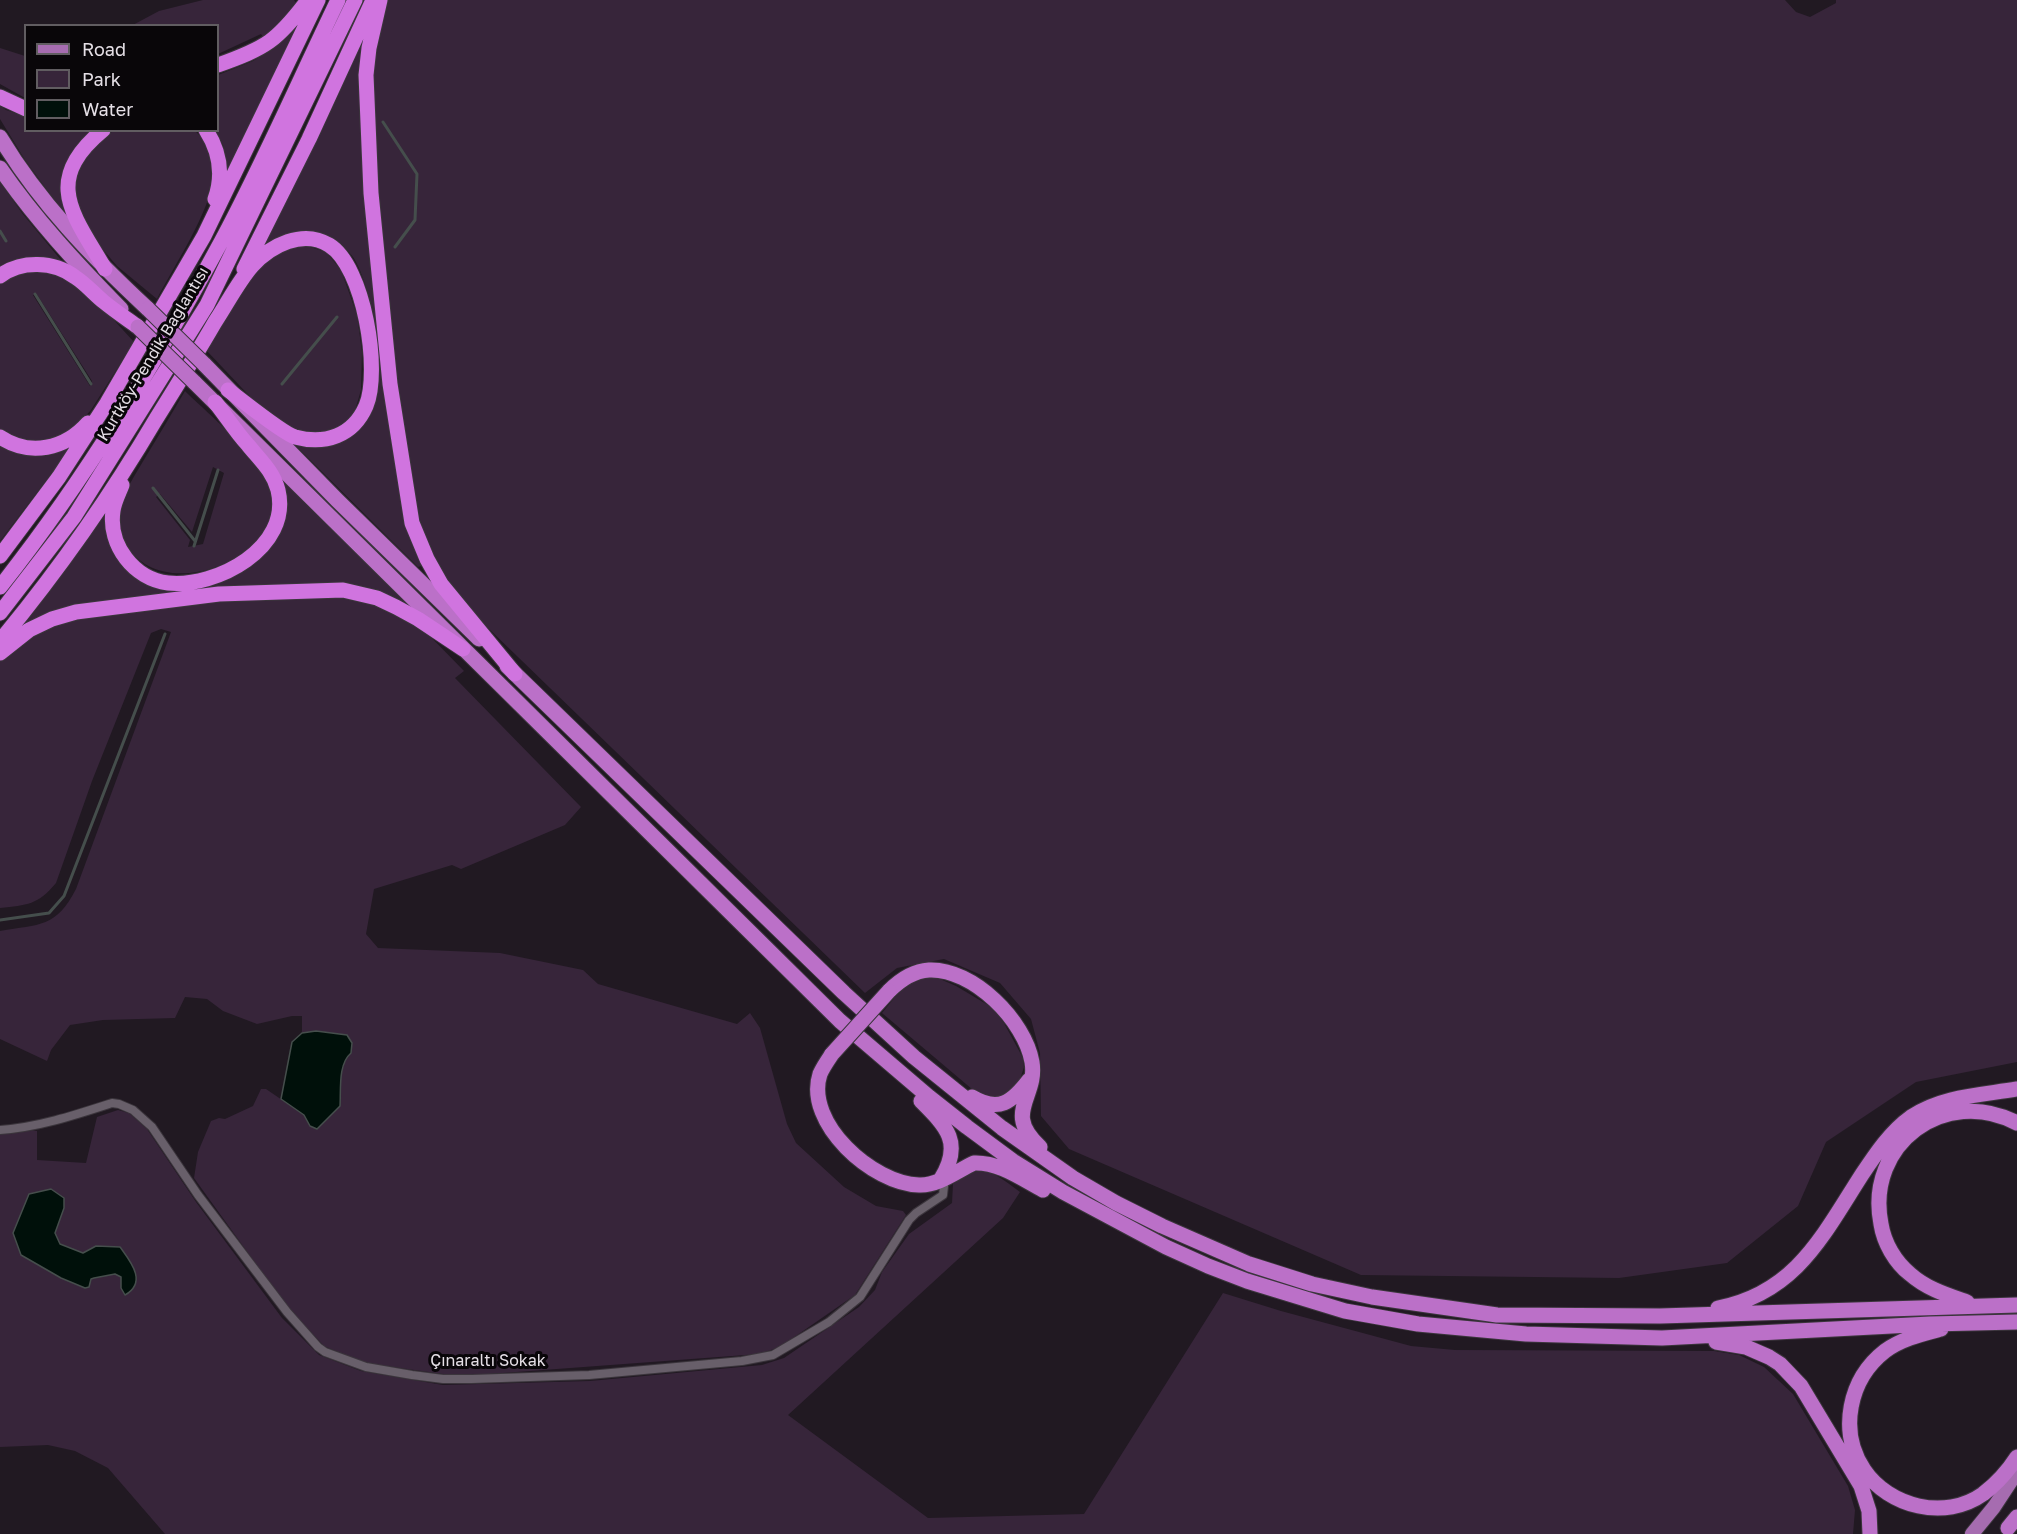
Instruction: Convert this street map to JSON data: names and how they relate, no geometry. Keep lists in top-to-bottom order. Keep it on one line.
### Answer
{"streets":{"highway":["Kurtköy-Pendik Bağlantısı"],"street":["Çınaraltı Sokak"]},"legend":["Road","Park","Water"]}
